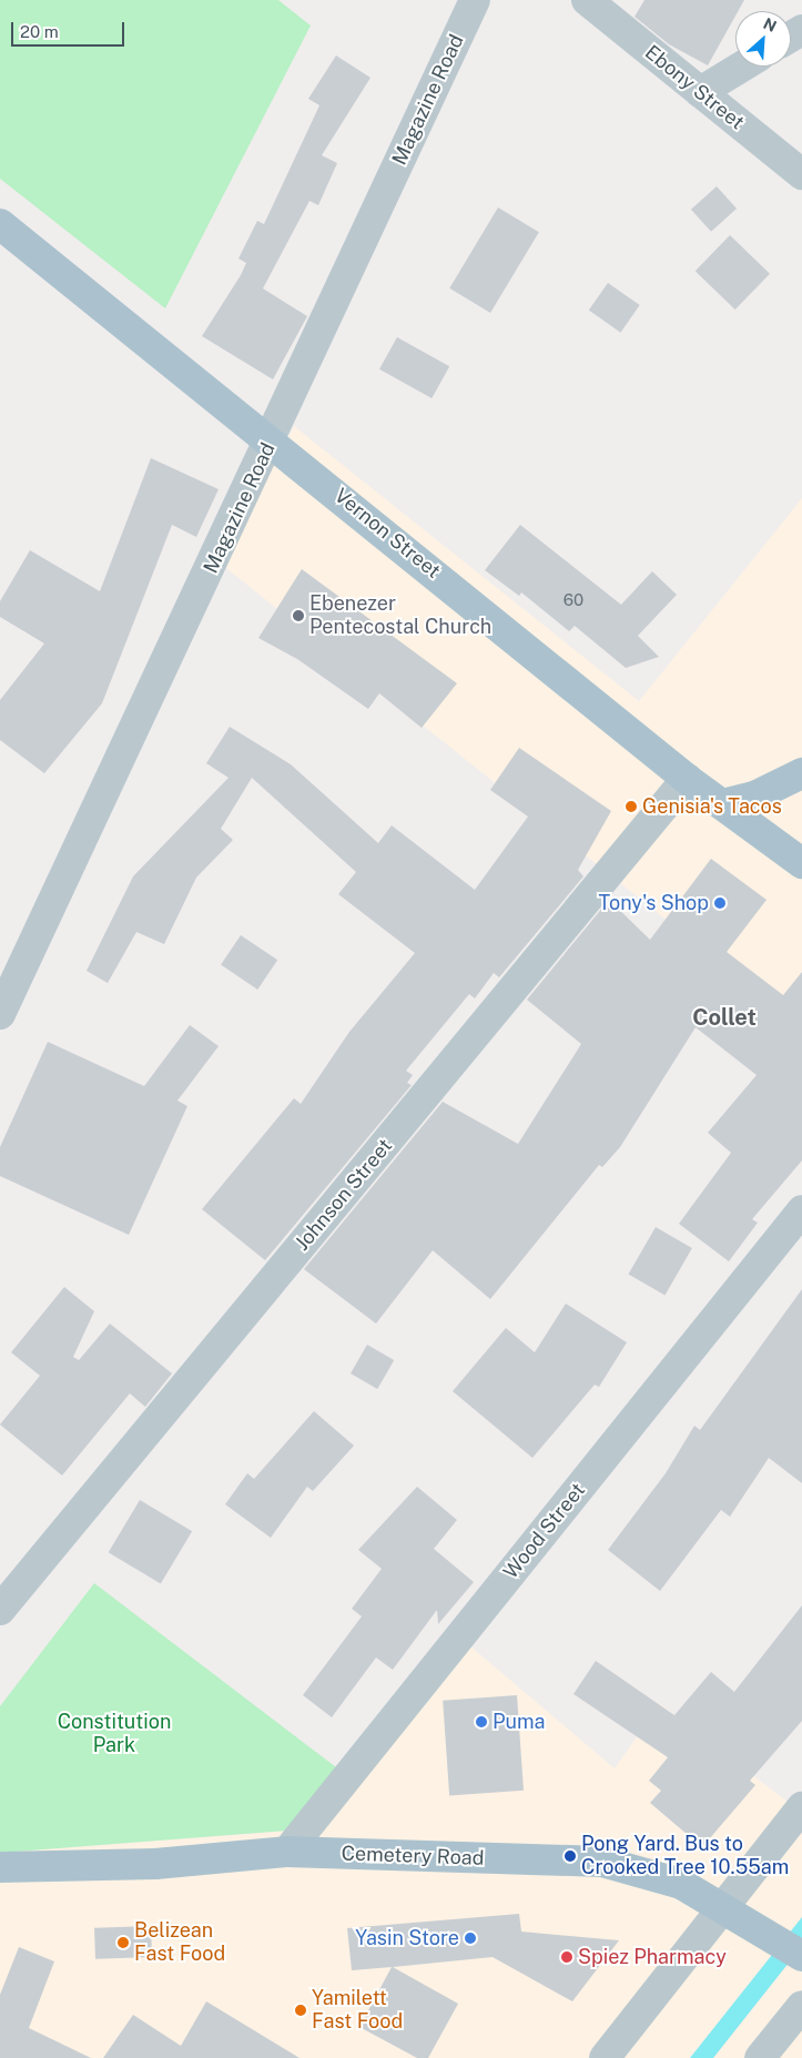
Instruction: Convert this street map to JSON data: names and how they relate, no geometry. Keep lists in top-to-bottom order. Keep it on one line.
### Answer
{"streets":{"main road":["Vernon Street","Cemetery Road"],"street":["Ebony Street","Magazine Road","Johnson Street","Wood Street"]},"crossings":[["Magazine Road","Vernon Street"],["Vernon Street","Johnson Street"],["Wood Street","Cemetery Road"]],"districts":["Collet"],"parks":["Constitution Park"],"places":["Ebenezer Pentecostal Church","Genisia's Tacos","Tony's Shop","Puma","Pong Yard. Bus to Crooked Tree 10.55am","Yasin Store","Belizean Fast Food","Spiez Pharmacy","Yamilett Fast Food"],"house_numbers":["60"],"scale_bar":"20 m","north":"top right"}
